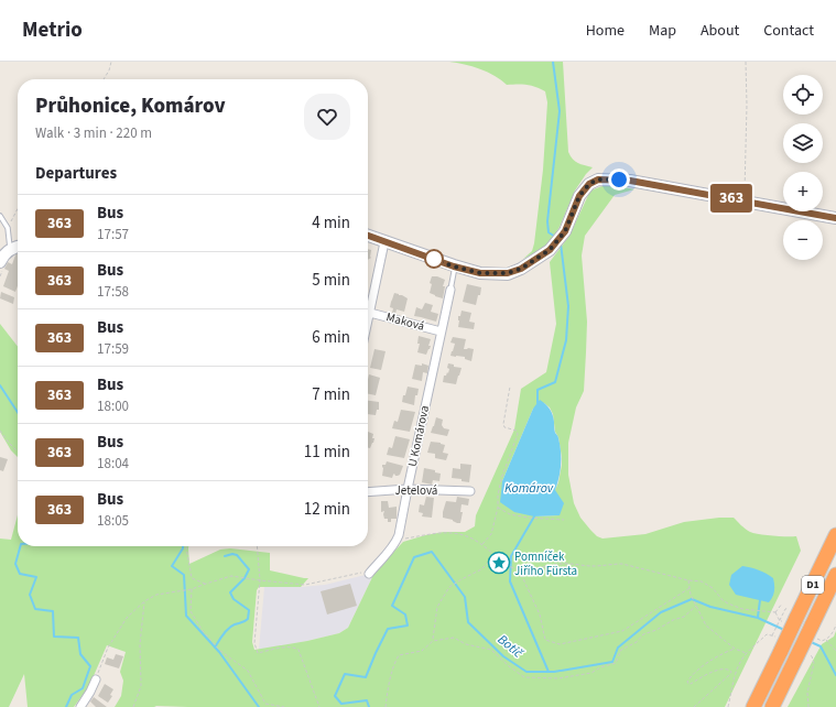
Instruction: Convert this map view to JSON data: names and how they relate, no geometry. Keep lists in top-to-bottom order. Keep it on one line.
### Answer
{"streets":{"highway":["D1"],"street":["Maková","U Komárova","Jetelová"]},"crossings":[["Maková","U Komárova"],["U Komárova","Jetelová"]],"water":["Komárov","Botič"],"places":{"place":["Pomníček Jiřího Fürsta"]},"lines":["bus line 363"],"page":{"header":"Metrio","nav":["Home","Map","About","Contact"],"on_map":"363","map_buttons":["+","−"],"heading":[["Průhonice, Komárov","Walk · 3 min · 220 m"],"Departures"],"list":[{"mark":"363","name":"Bus","note":"17:57","value":"4 min"},{"mark":"363","name":"Bus","note":"17:58","value":"5 min"},{"mark":"363","name":"Bus","note":"17:59","value":"6 min"},{"mark":"363","name":"Bus","note":"18:00","value":"7 min"},{"mark":"363","name":"Bus","note":"18:04","value":"11 min"},{"mark":"363","name":"Bus","note":"18:05","value":"12 min"}]}}
